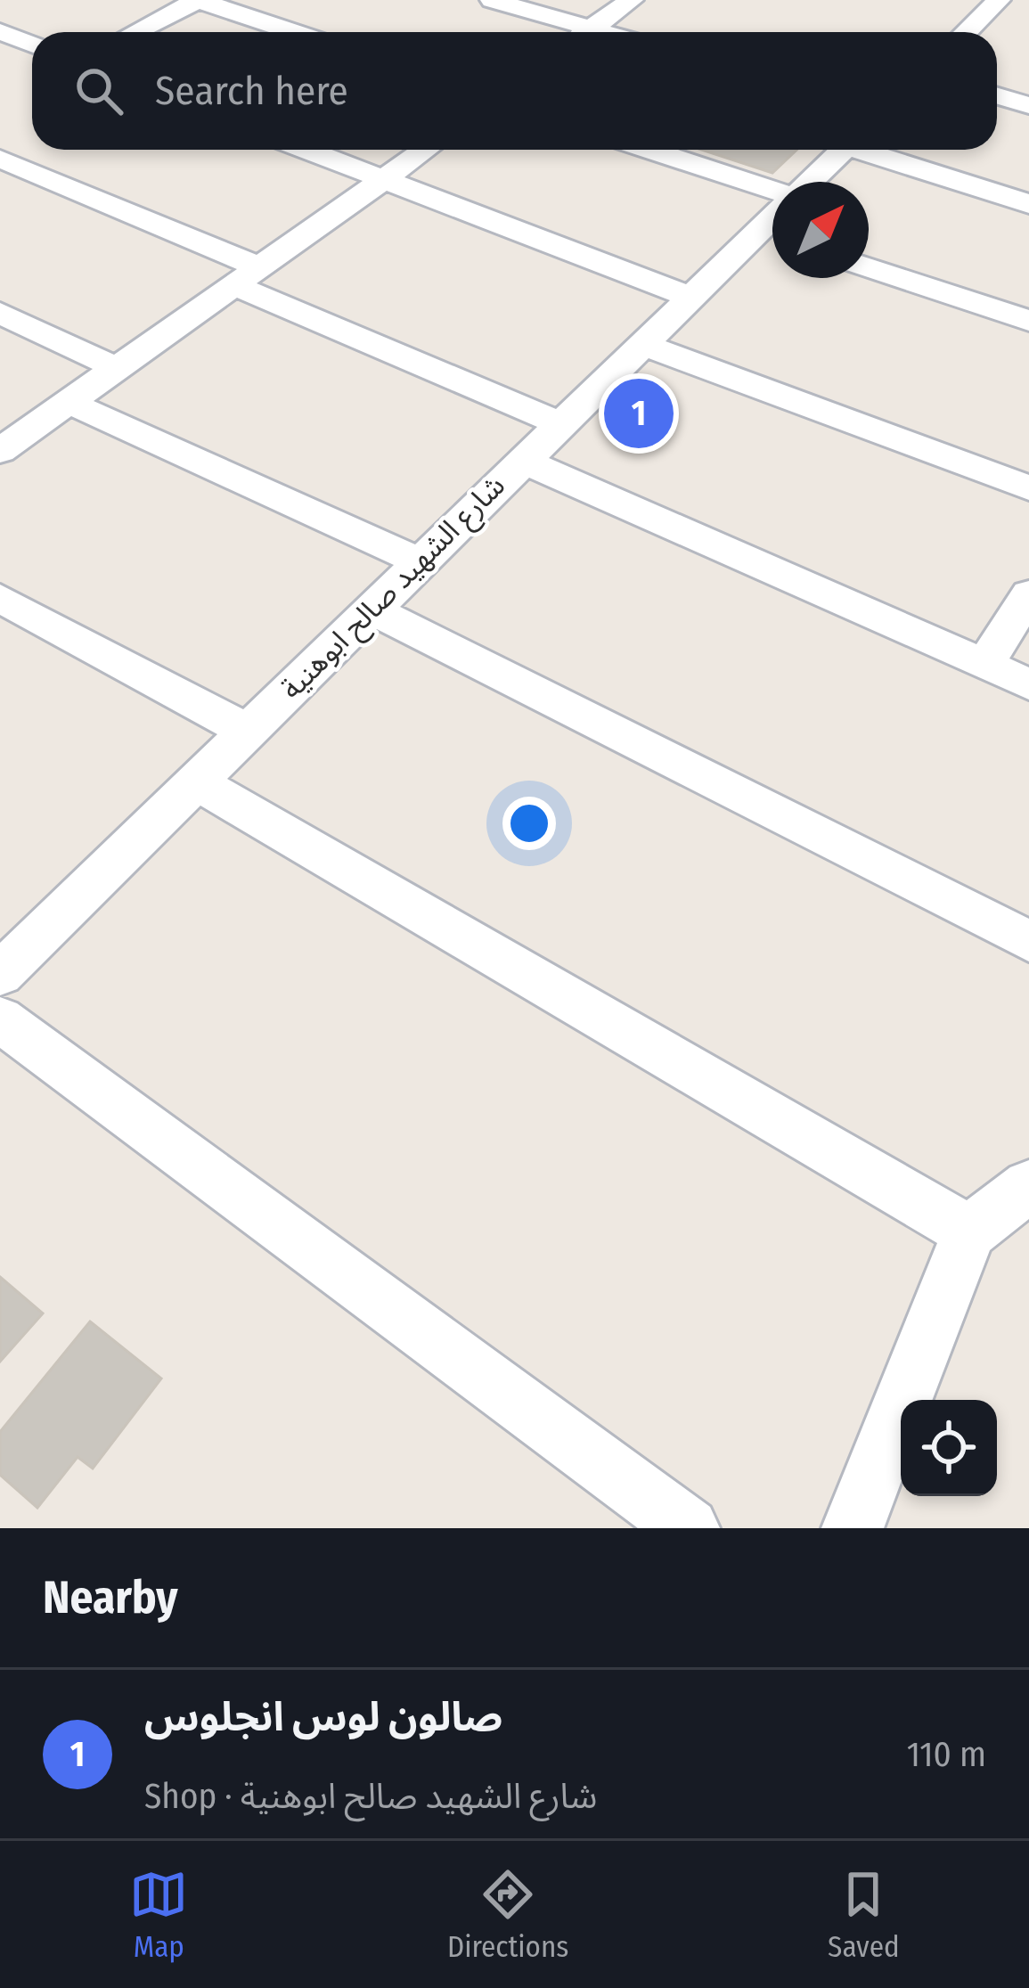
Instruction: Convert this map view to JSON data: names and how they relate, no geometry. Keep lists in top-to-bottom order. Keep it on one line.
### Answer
{"streets":{"street":["شارع الشهيد صالح ابوهنية"]},"north":"top right","page":{"search":"Search here","pins":"1","heading":"Nearby","list":[{"mark":"1","name":"صالون لوس انجلوس","note":"Shop · شارع الشهيد صالح ابوهنية","value":"110 m"}],"nav":["Map","Directions","Saved"]}}
